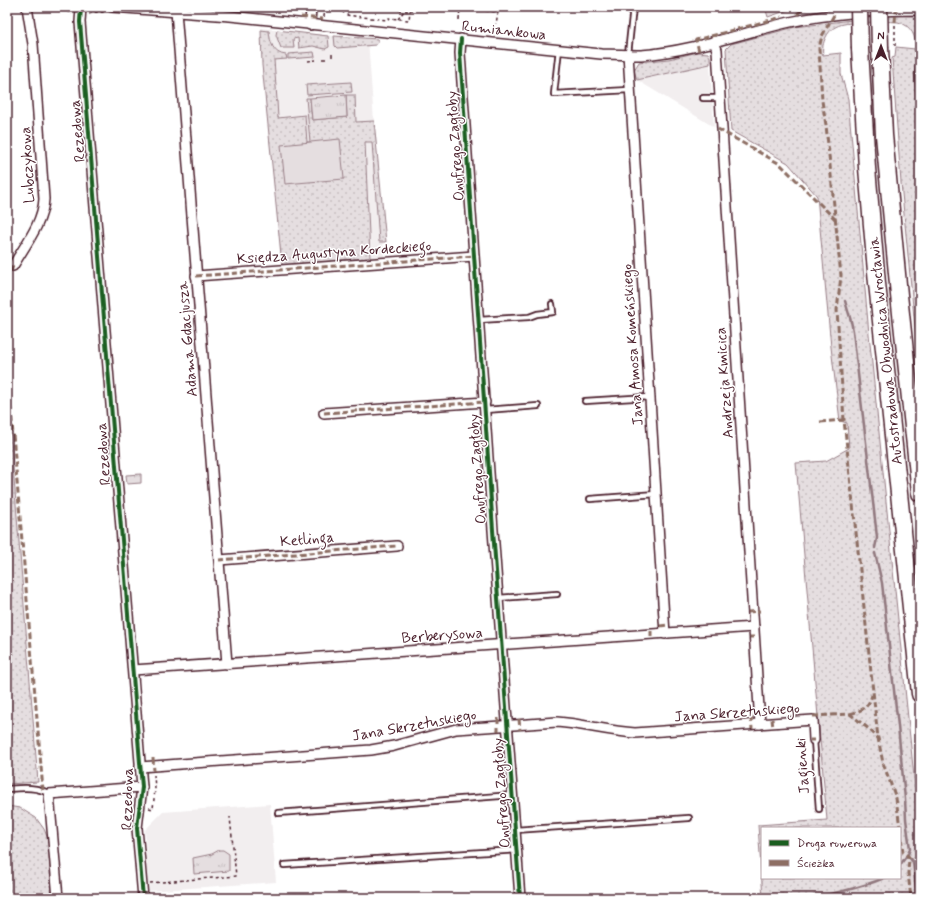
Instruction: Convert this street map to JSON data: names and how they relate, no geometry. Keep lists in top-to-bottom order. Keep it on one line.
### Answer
{"streets":{"highway":["Autostradowa Obwodnica Wrocławia"],"street":["Rumiankowa","Rezedowa","Onufrego Zagłoby","Lubczykowa","Księdza Augustyna Kordeckiego","Adama Gdacjusza","Jana Amosa Komeńskiego","Andrzeja Kmicica","Ketlinga","Berberysowa","Jana Skrzetuskiego","Jagienki"]},"crossings":[["Rumiankowa","Onufrego Zagłoby"],["Rumiankowa","Adama Gdacjusza"],["Rumiankowa","Jana Amosa Komeńskiego"],["Rumiankowa","Andrzeja Kmicica"],["Rezedowa","Berberysowa"],["Rezedowa","Jana Skrzetuskiego"],["Onufrego Zagłoby","Księdza Augustyna Kordeckiego"],["Onufrego Zagłoby","Berberysowa"],["Onufrego Zagłoby","Jana Skrzetuskiego"],["Księdza Augustyna Kordeckiego","Adama Gdacjusza"],["Adama Gdacjusza","Ketlinga"],["Adama Gdacjusza","Berberysowa"],["Jana Amosa Komeńskiego","Berberysowa"],["Andrzeja Kmicica","Berberysowa"],["Andrzeja Kmicica","Jana Skrzetuskiego"],["Jana Skrzetuskiego","Jagienki"]],"legend":["Droga rowerowa","Ścieżka"],"north":"top"}
